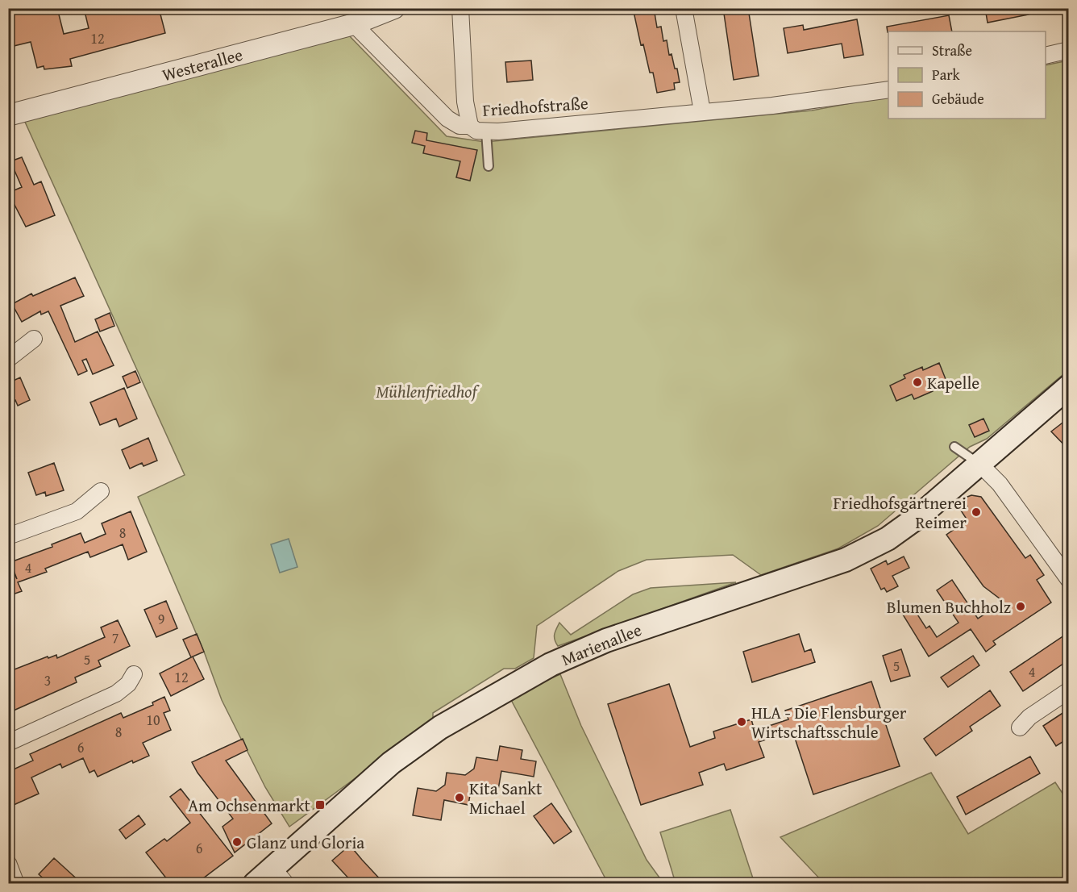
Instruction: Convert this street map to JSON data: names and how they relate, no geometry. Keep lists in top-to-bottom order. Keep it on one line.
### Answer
{"streets":{"main road":["Marienallee"],"street":["Westerallee","Friedhofstraße"]},"crossings":[["Westerallee","Friedhofstraße"]],"parks":["Mühlenfriedhof"],"places":{"other":["Kapelle","Friedhofsgärtnerei Reimer","Blumen Buchholz","HLA - Die Flensburger Wirtschaftsschule","Kita Sankt Michael","Glanz und Gloria"],"transit":["Am Ochsenmarkt"]},"house_numbers":["12","8","4","9","7","5","5","4","12","3","10","8","6","6"],"legend":["Straße","Park","Gebäude"]}
